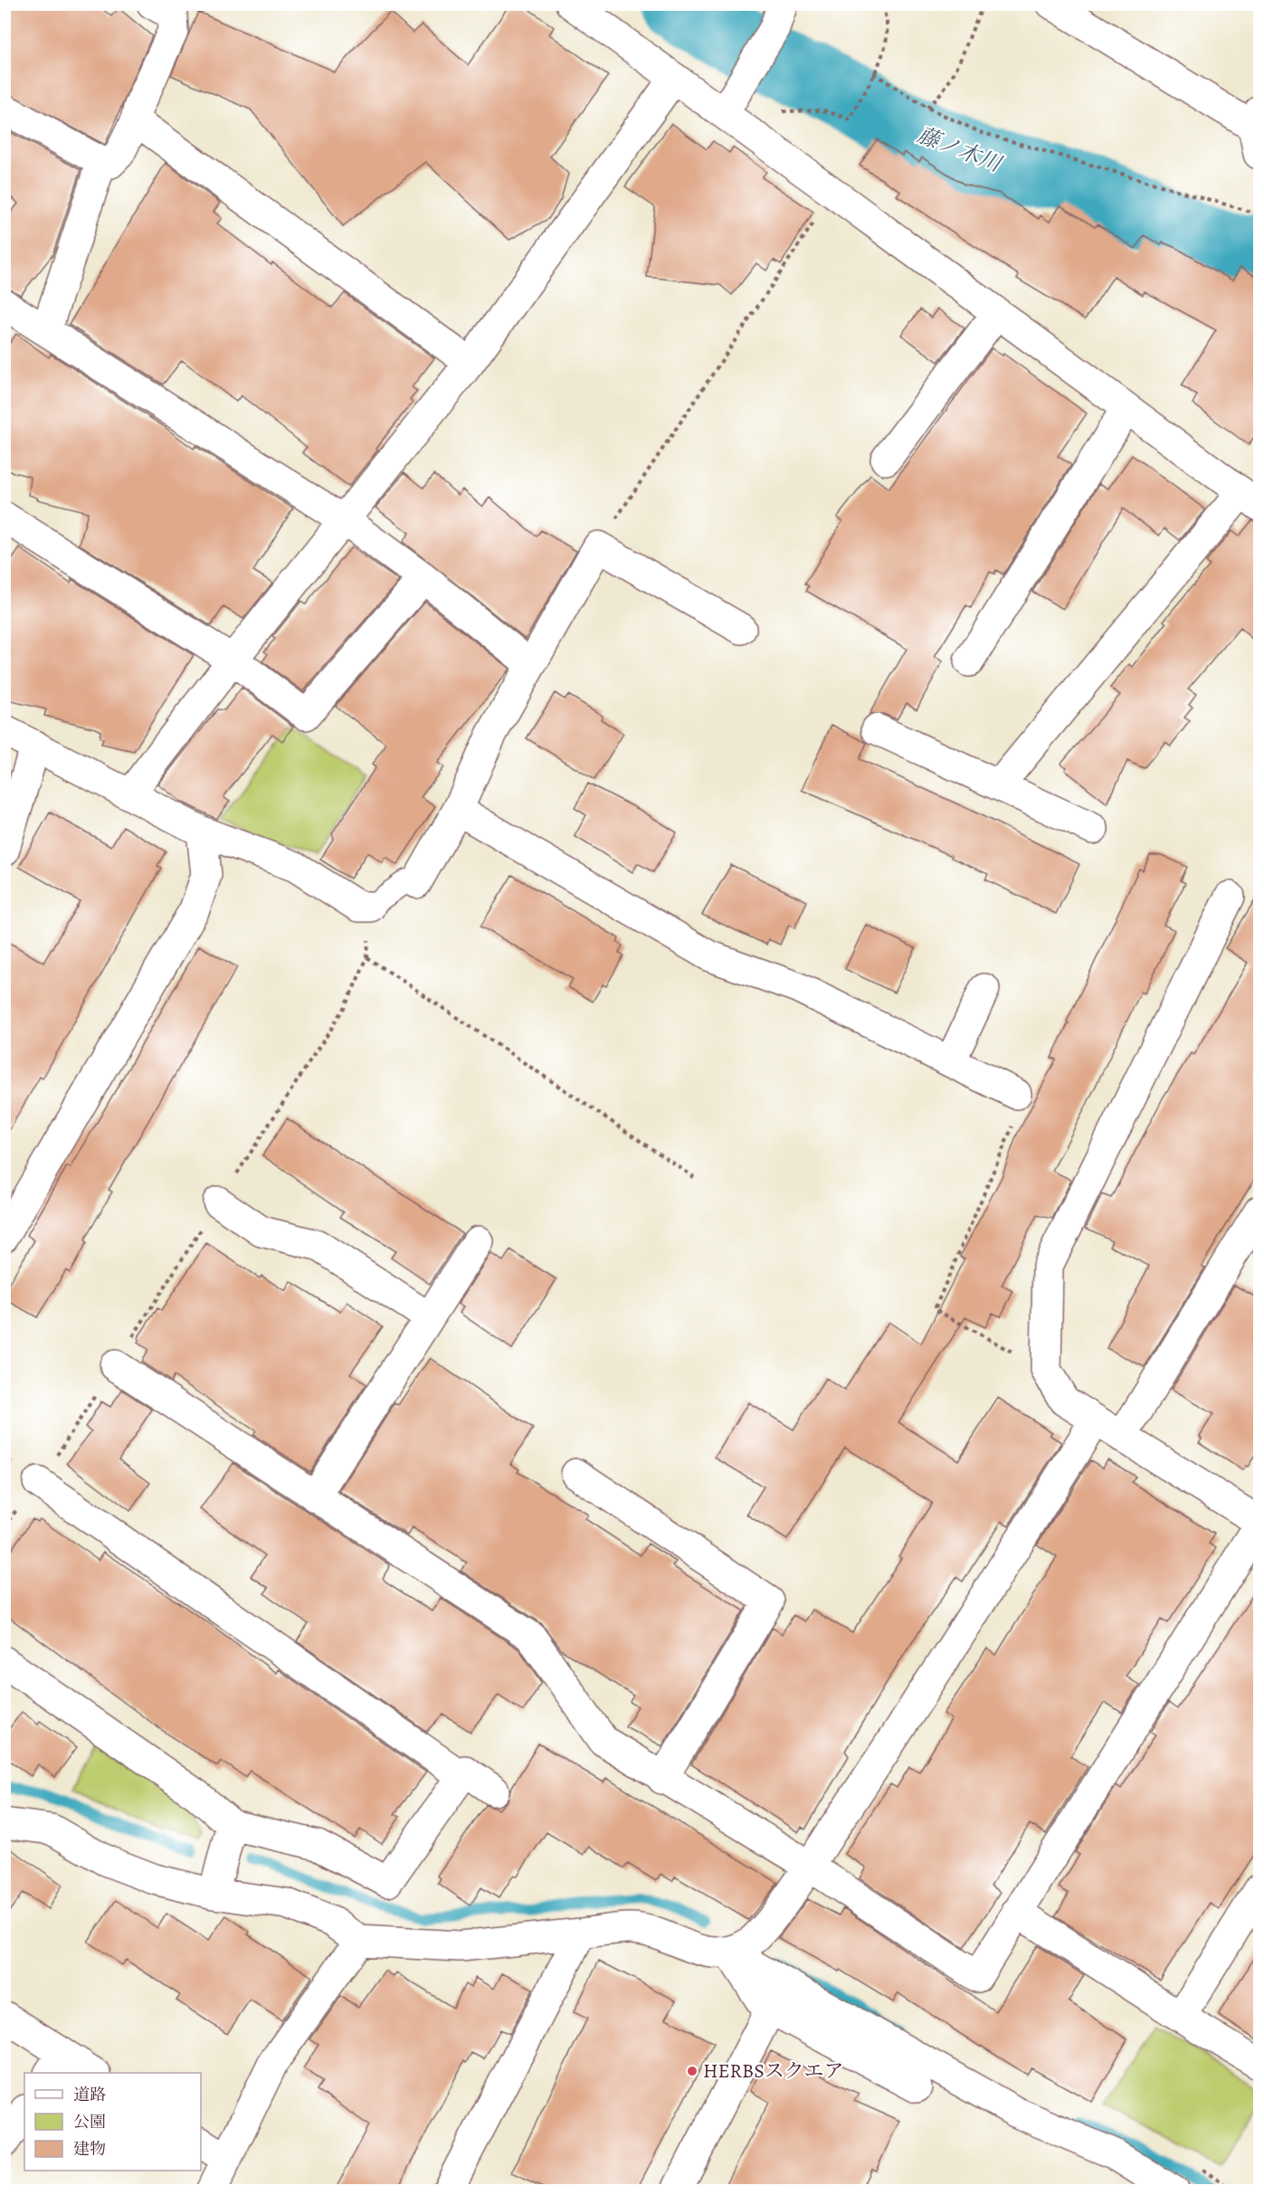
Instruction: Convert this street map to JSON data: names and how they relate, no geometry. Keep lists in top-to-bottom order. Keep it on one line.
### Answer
{"water":["藤ノ木川"],"places":["HERBSスクエア"],"legend":["道路","公園","建物"]}
